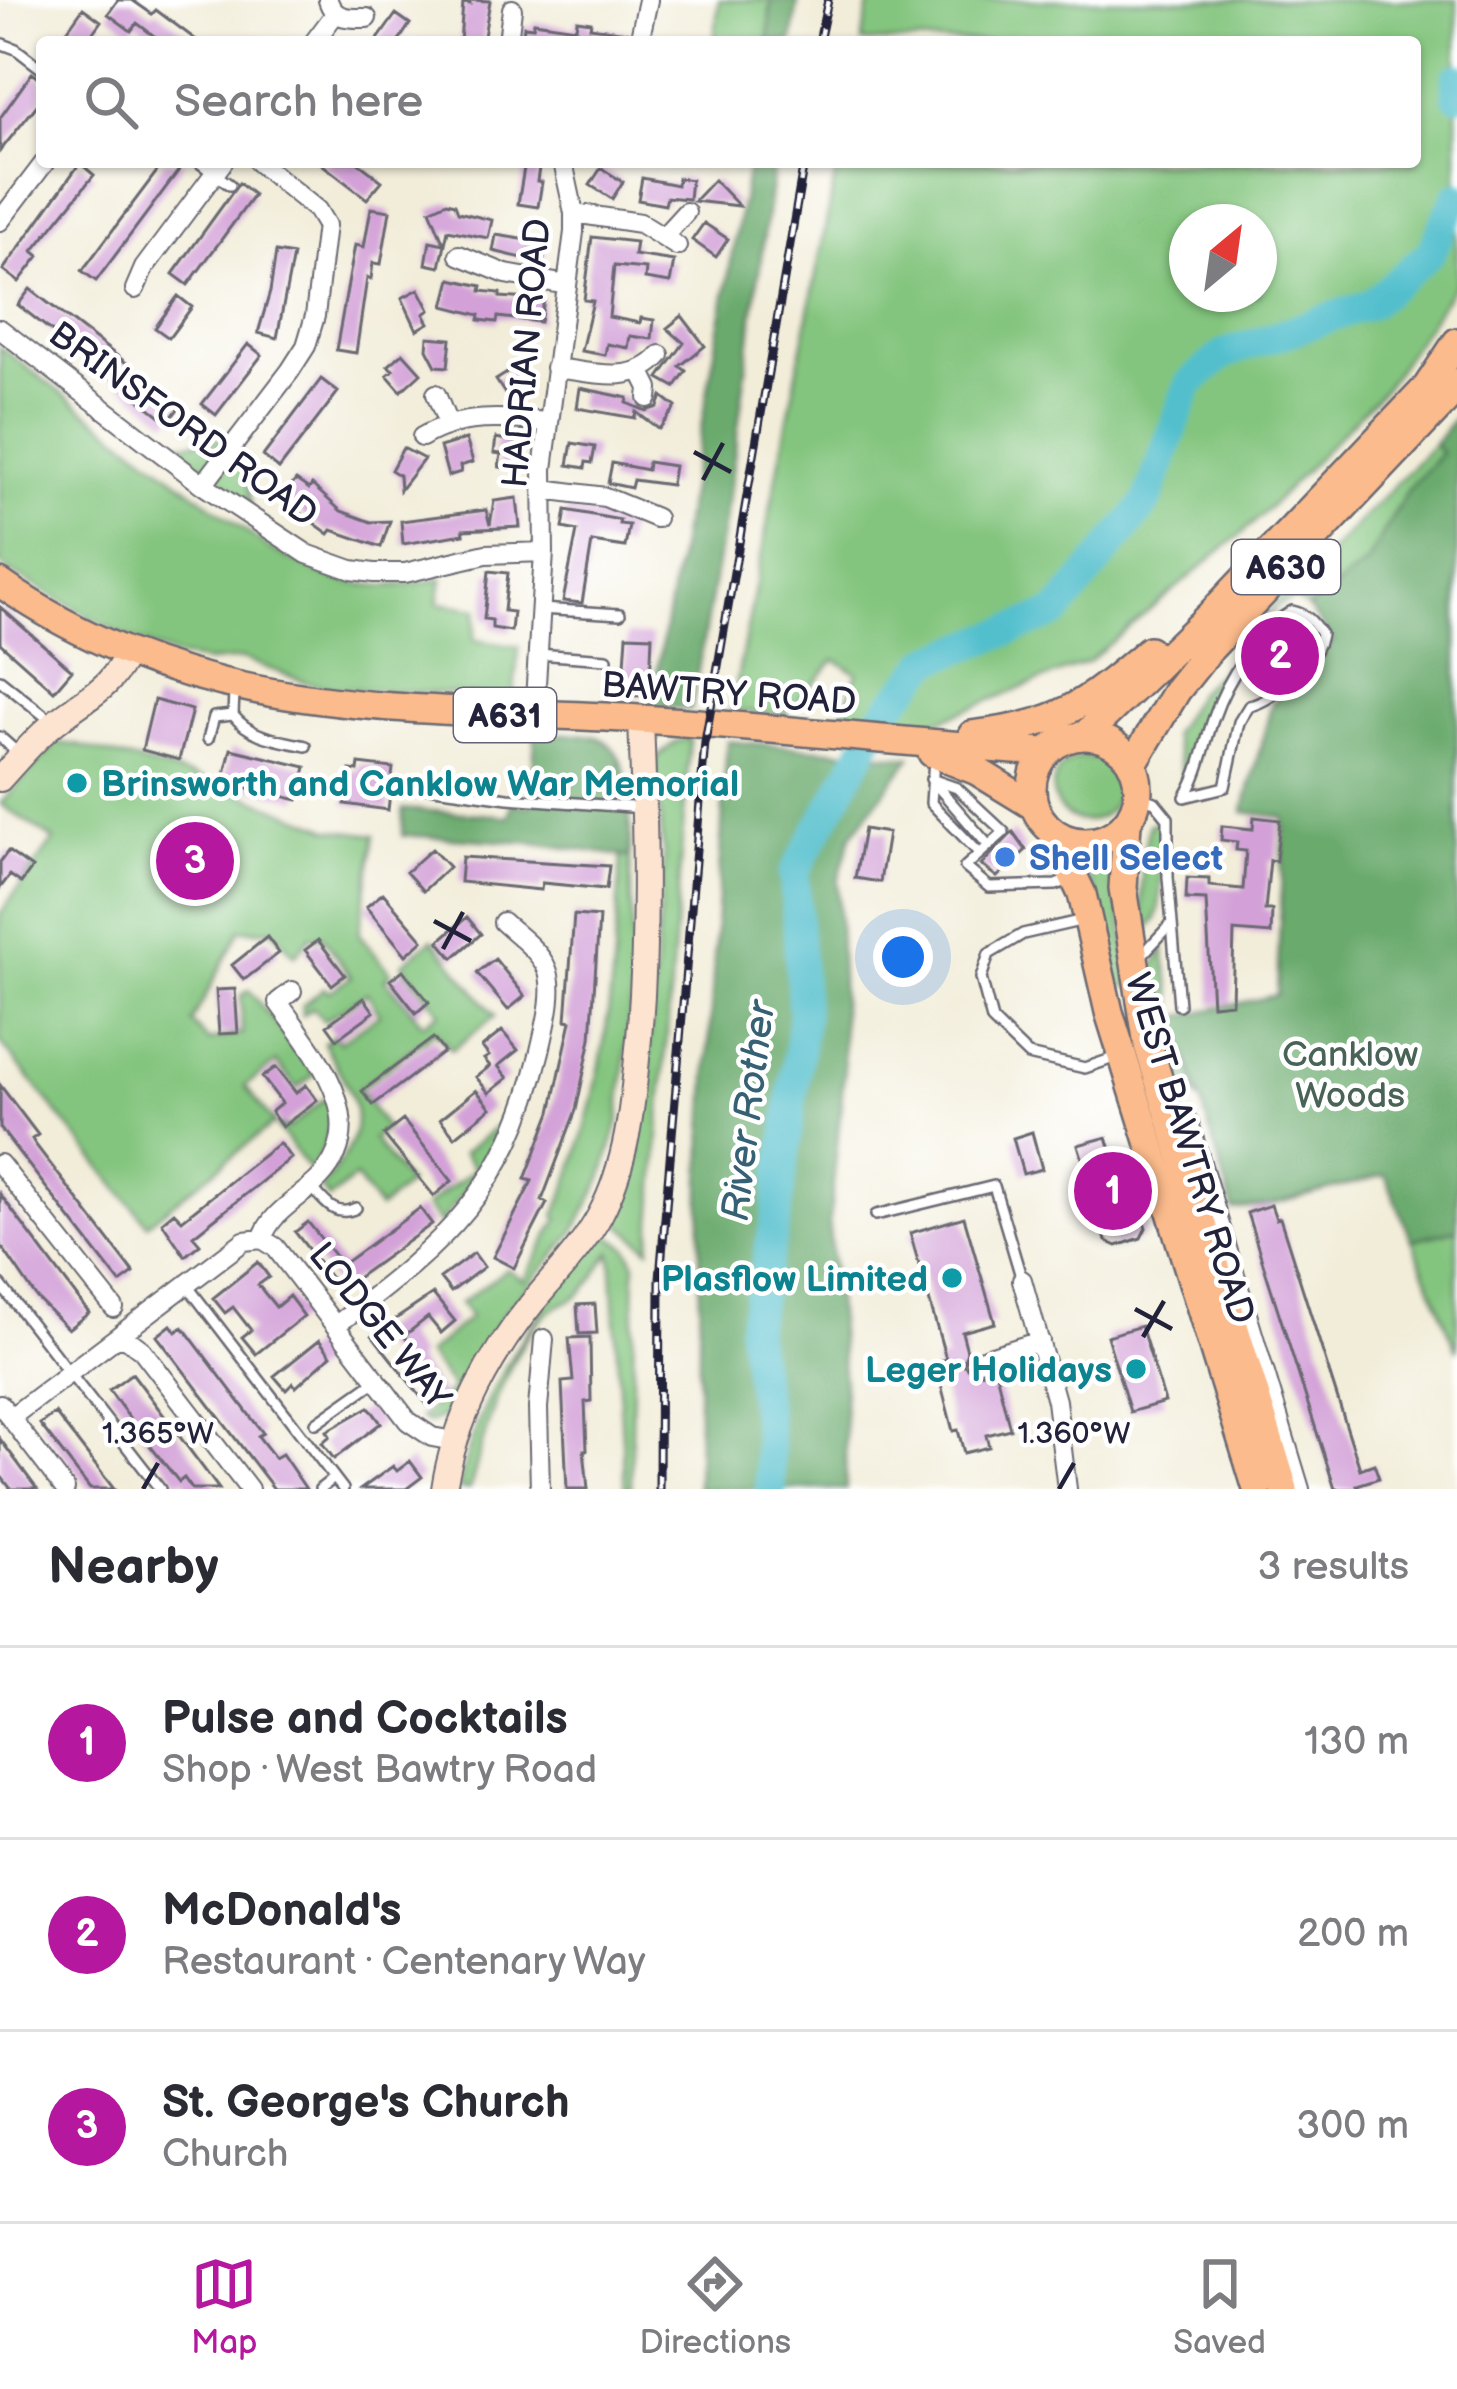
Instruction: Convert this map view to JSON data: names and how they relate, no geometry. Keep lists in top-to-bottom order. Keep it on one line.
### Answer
{"streets":{"main road":["A630","BAWTRY ROAD","A631","WEST BAWTRY ROAD"],"street":["HADRIAN ROAD","BRINSFORD ROAD","LODGE WAY"]},"crossings":[["HADRIAN ROAD","BRINSFORD ROAD"],["HADRIAN ROAD","BAWTRY ROAD"],["A630","BAWTRY ROAD"],["A630","WEST BAWTRY ROAD"],["BAWTRY ROAD","WEST BAWTRY ROAD"]],"water":["River Rother"],"parks":["Canklow Woods"],"places":["Brinsworth and Canklow War Memorial","Shell Select","Plasflow Limited","Leger Holidays"],"north":"top right","page":{"search":"Search here","pins":["2","3","1"],"heading":["Nearby","3 results"],"list":[{"mark":"1","name":"Pulse and Cocktails","note":"Shop · West Bawtry Road","value":"130 m"},{"mark":"2","name":"McDonald's","note":"Restaurant · Centenary Way","value":"200 m"},{"mark":"3","name":"St. George's Church","note":"Church","value":"300 m"}],"nav":["Map","Directions","Saved"]},"coordinates":["1.365°W","1.360°W"]}
